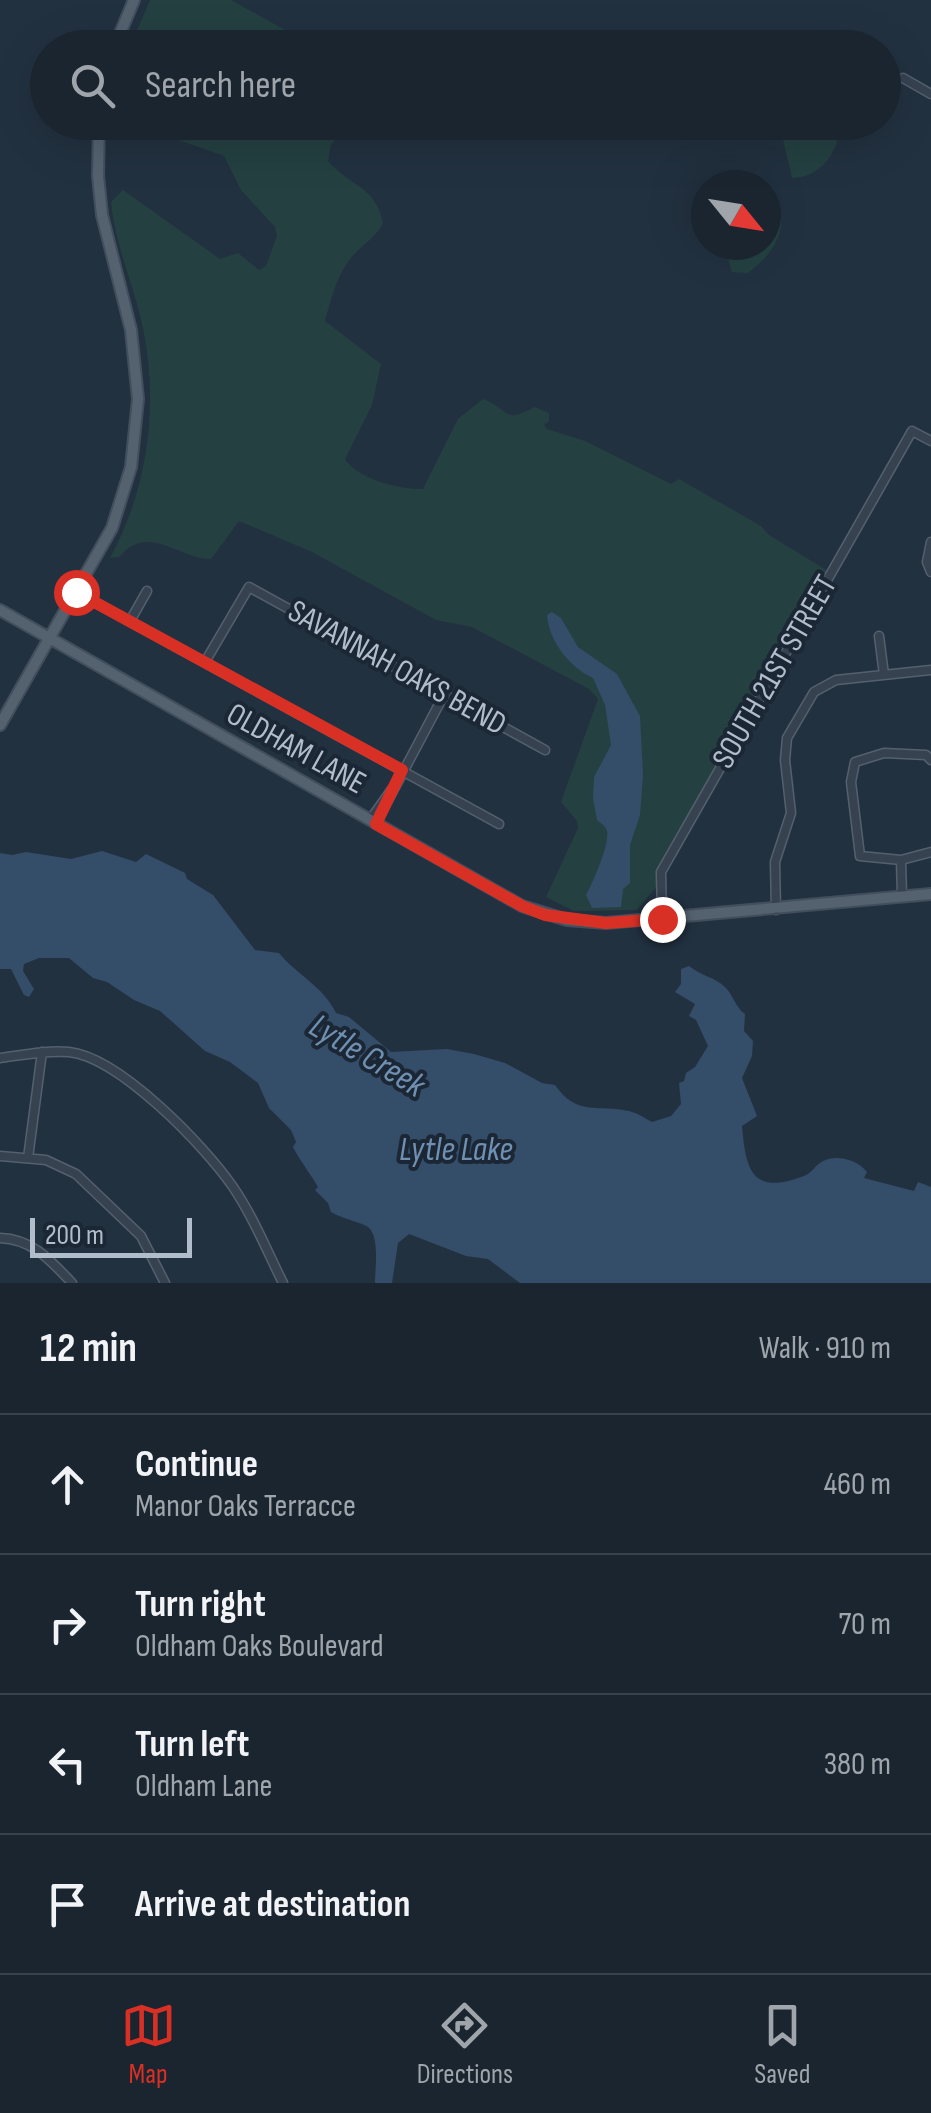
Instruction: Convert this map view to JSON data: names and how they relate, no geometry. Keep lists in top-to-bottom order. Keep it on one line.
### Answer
{"streets":{"main road":["OLDHAM LANE"],"street":["SAVANNAH OAKS BEND","SOUTH 21ST STREET"]},"crossings":[["SOUTH 21ST STREET","OLDHAM LANE"]],"water":["Lytle Creek","Lytle Lake"],"scale_bar":"200 m","north":"bottom right","page":{"search":"Search here","scale":"200 m","heading":["12 min","Walk · 910 m"],"list":[["Continue","Manor Oaks Terracce","460 m"],["Turn right","Oldham Oaks Boulevard","70 m"],["Turn left","Oldham Lane","380 m"],"Arrive at destination"],"nav":["Map","Directions","Saved"]}}
